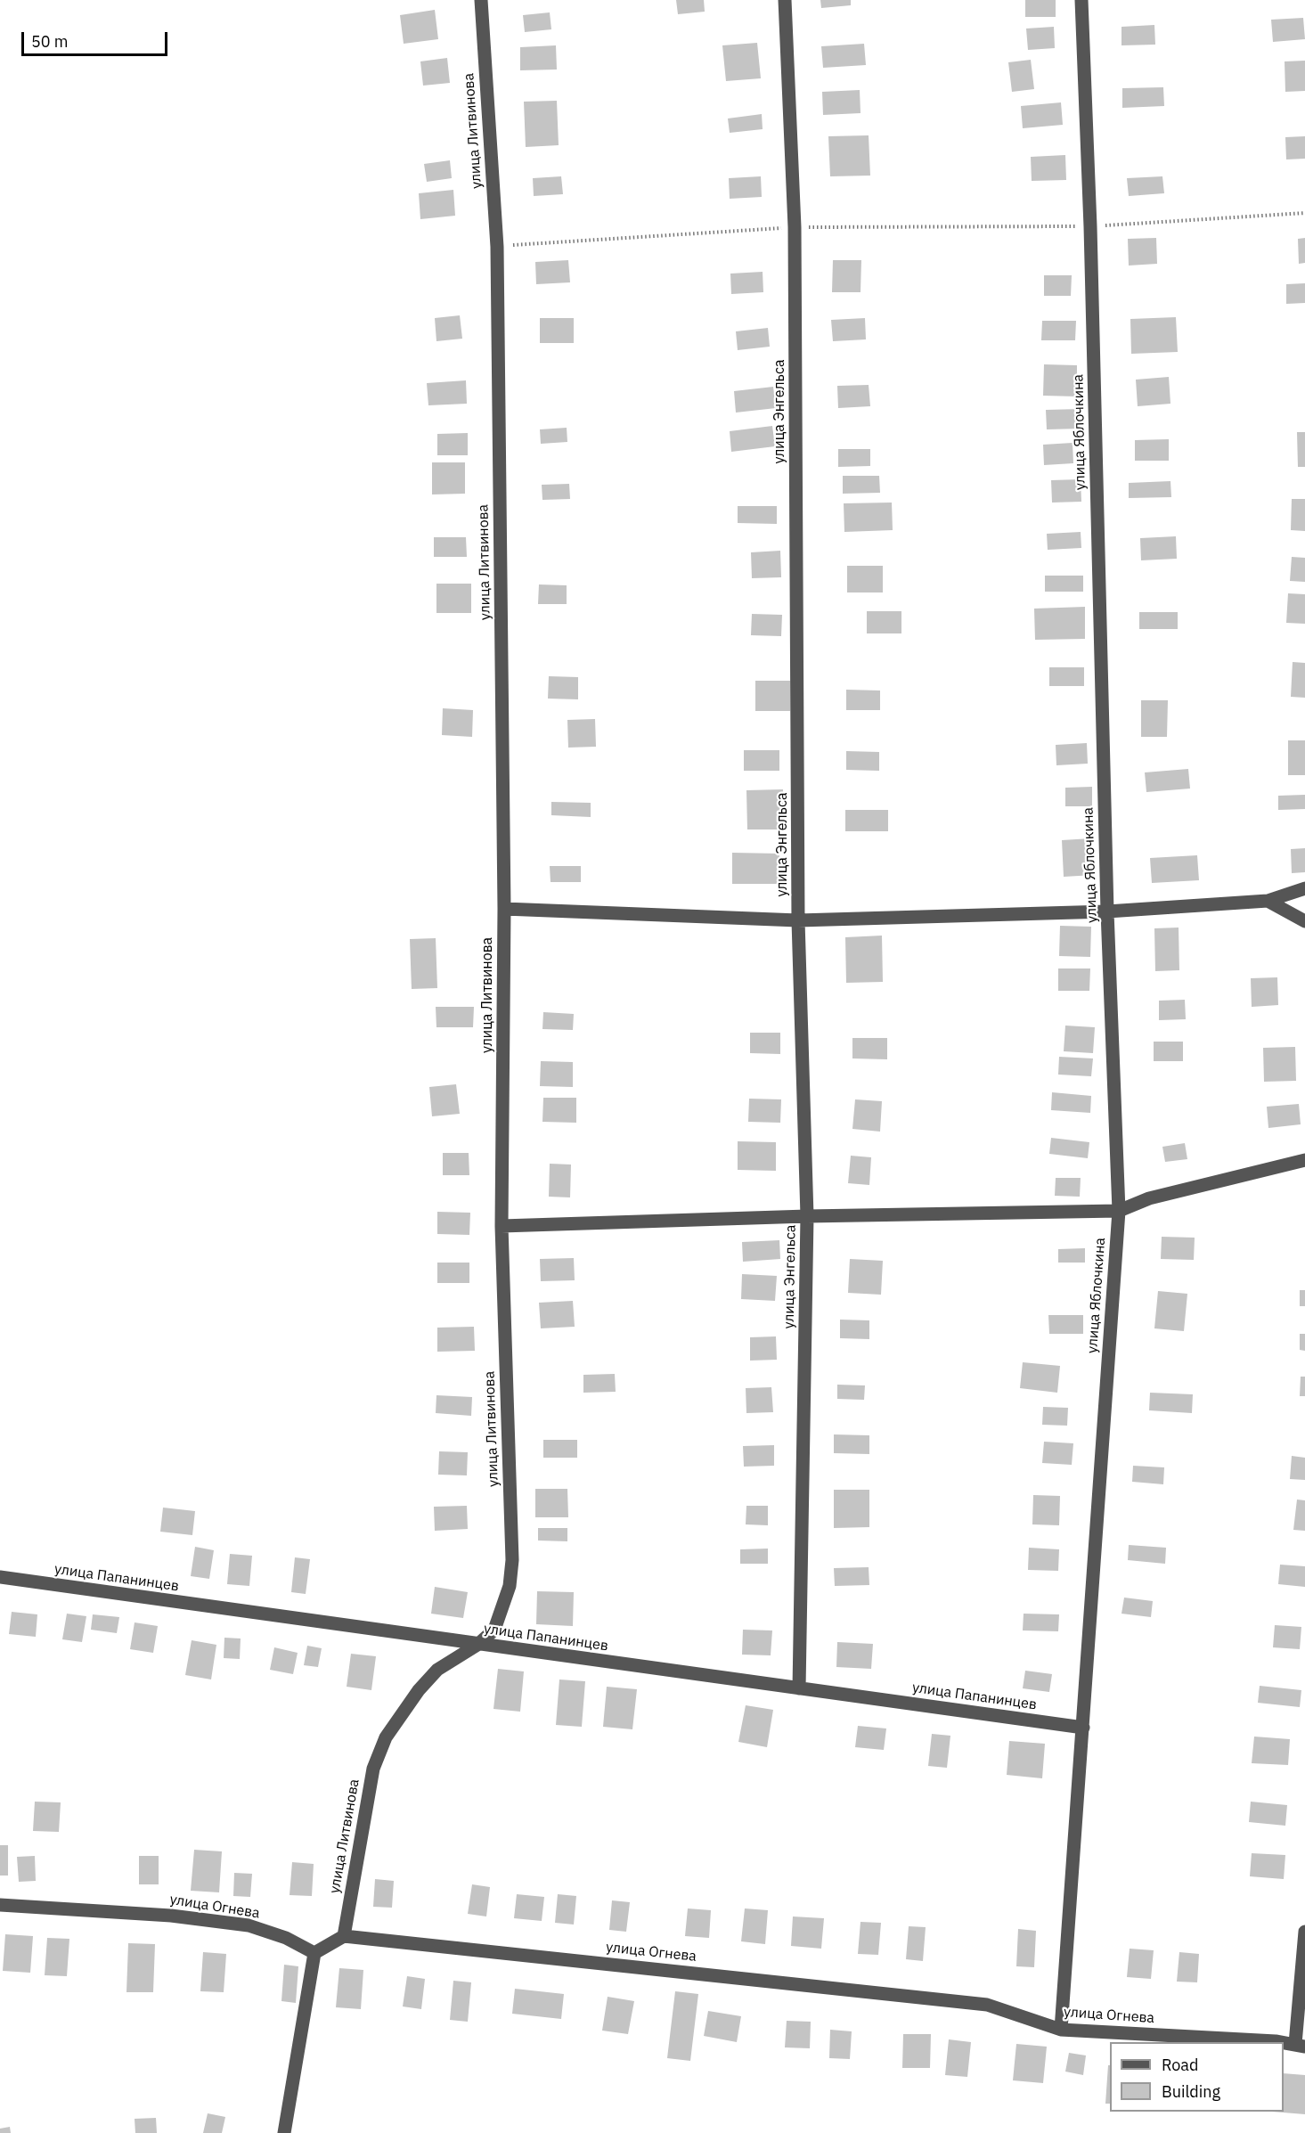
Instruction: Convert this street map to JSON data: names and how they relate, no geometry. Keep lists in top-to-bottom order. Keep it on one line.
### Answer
{"streets":{"street":["улица Литвинова","улица Энгельса","улица Яблочкина","улица Папанинцев","улица Огнева"]},"crossings":[["улица Литвинова","улица Папанинцев"],["улица Литвинова","улица Огнева"],["улица Энгельса","улица Папанинцев"],["улица Яблочкина","улица Папанинцев"],["улица Яблочкина","улица Огнева"]],"legend":["Road","Building"],"scale_bar":"50 m"}
